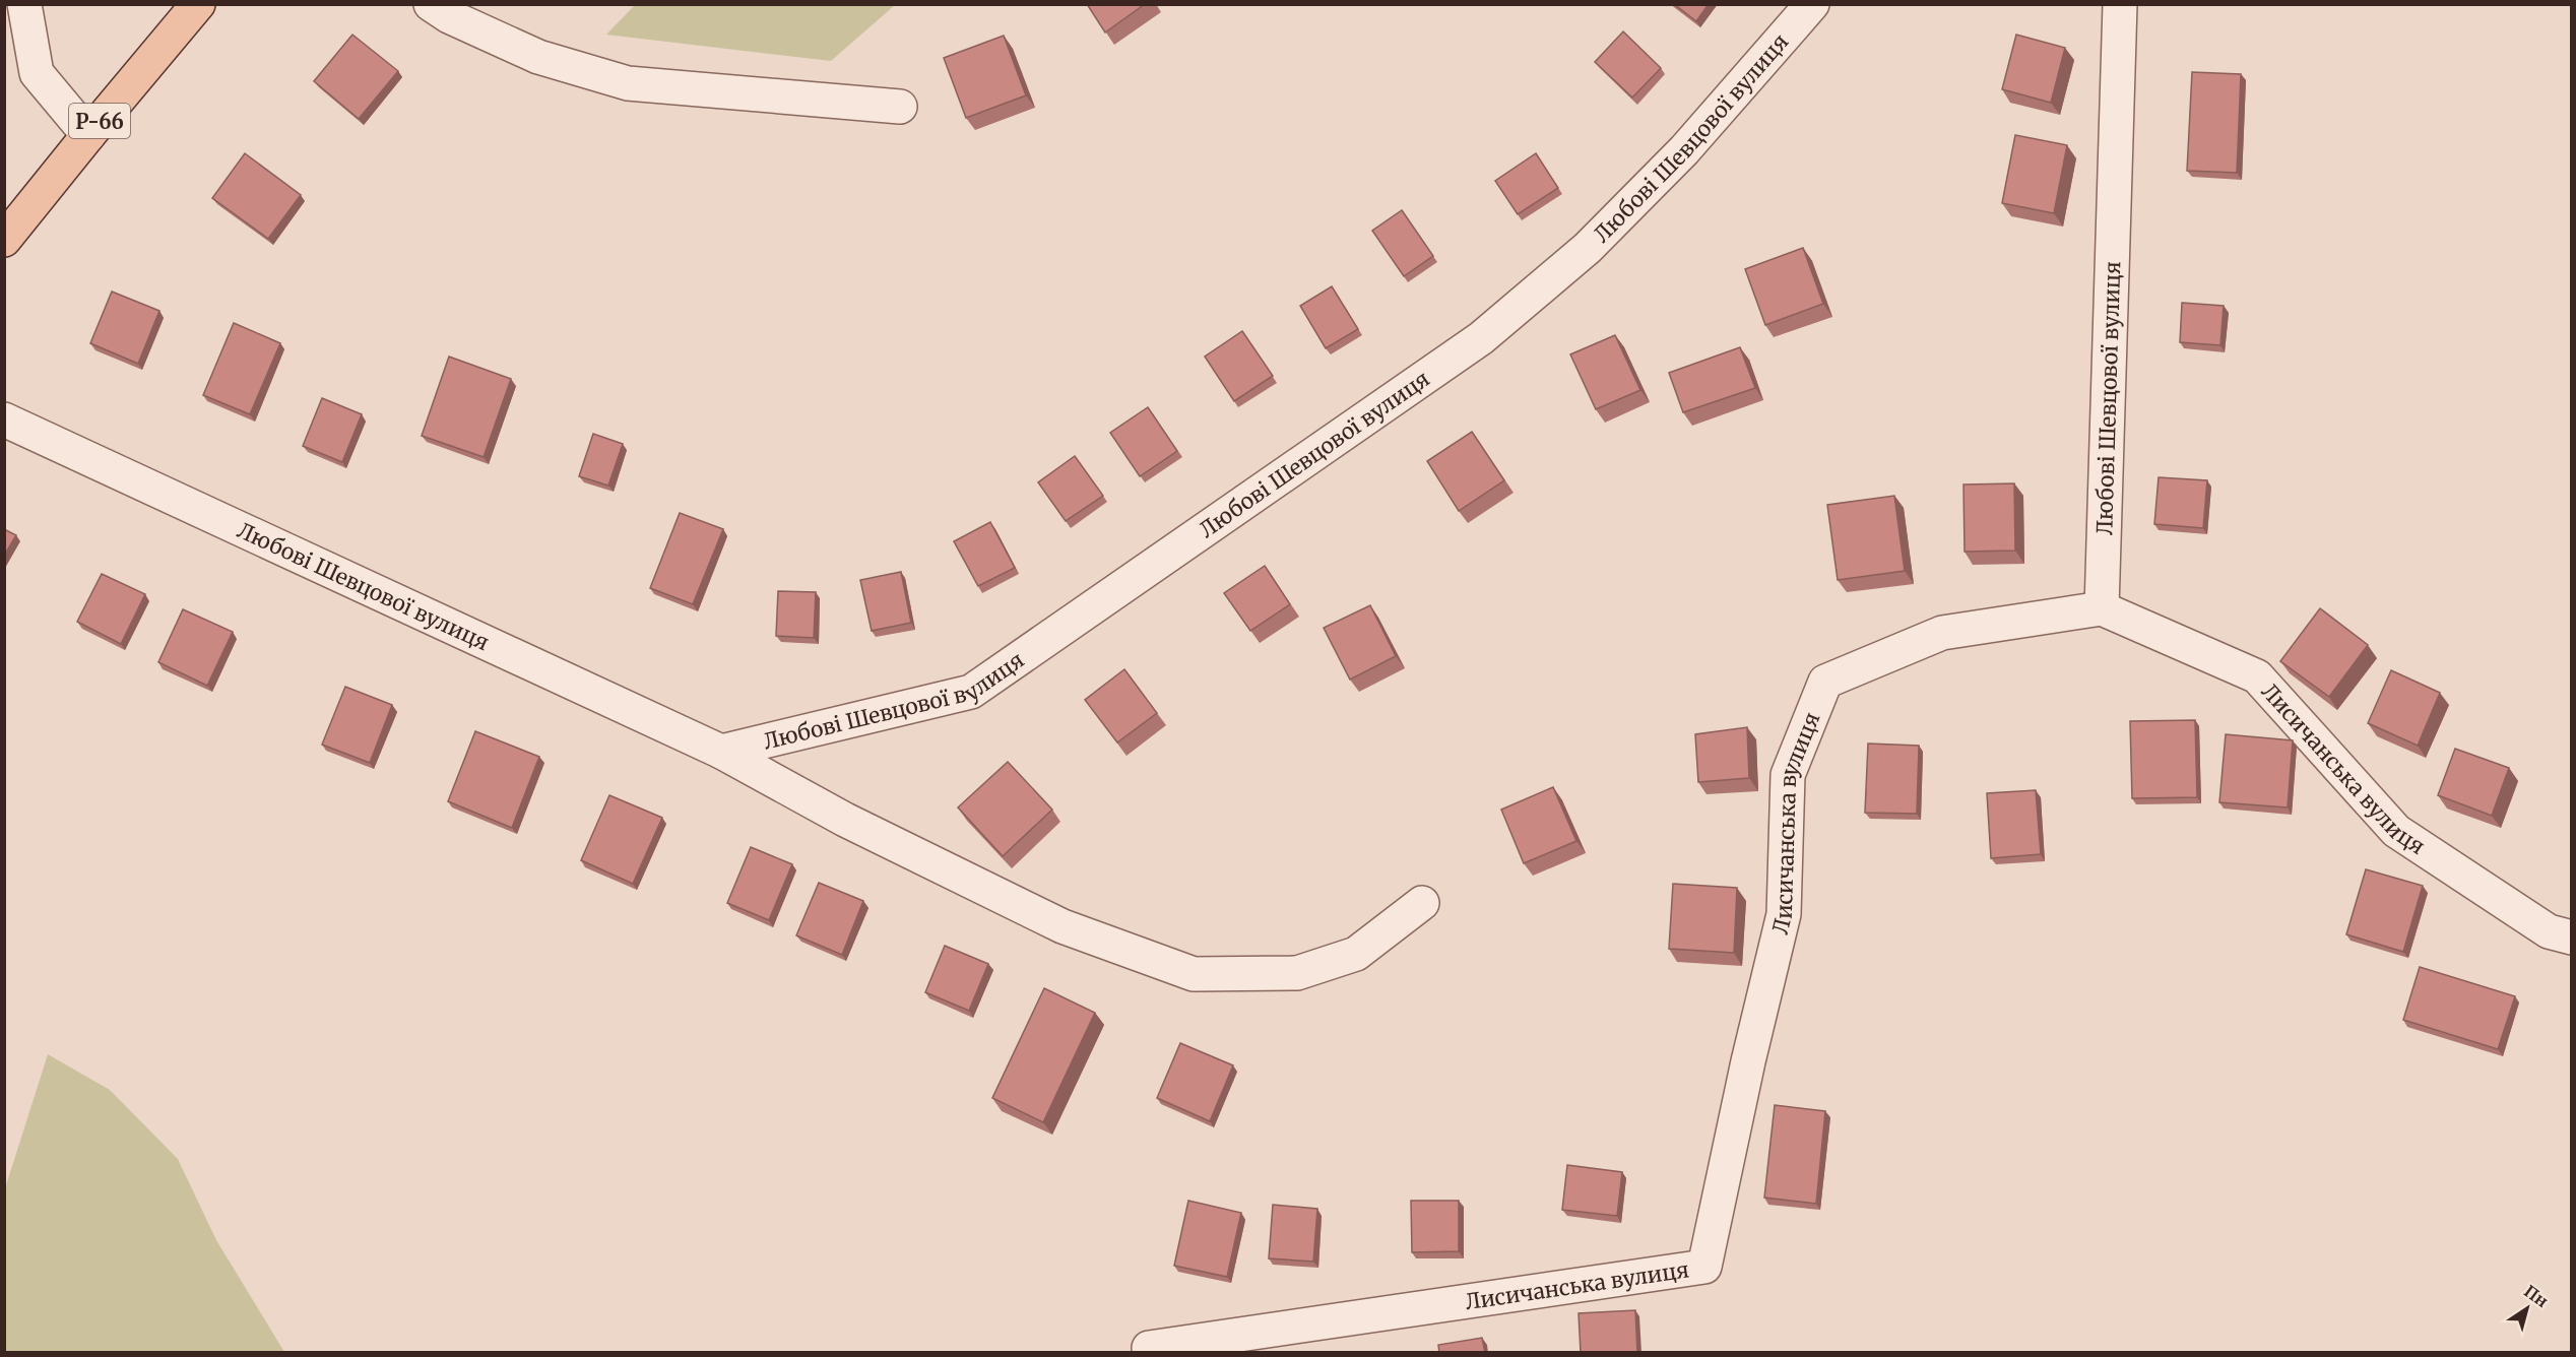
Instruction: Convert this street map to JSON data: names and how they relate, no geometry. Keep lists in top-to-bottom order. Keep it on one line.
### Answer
{"streets":{"main road":["Р-66"],"street":["Любові Шевцової вулиця","Лисичанська вулиця"]},"crossings":[["Любові Шевцової вулиця","Лисичанська вулиця"]],"north":"top right"}
